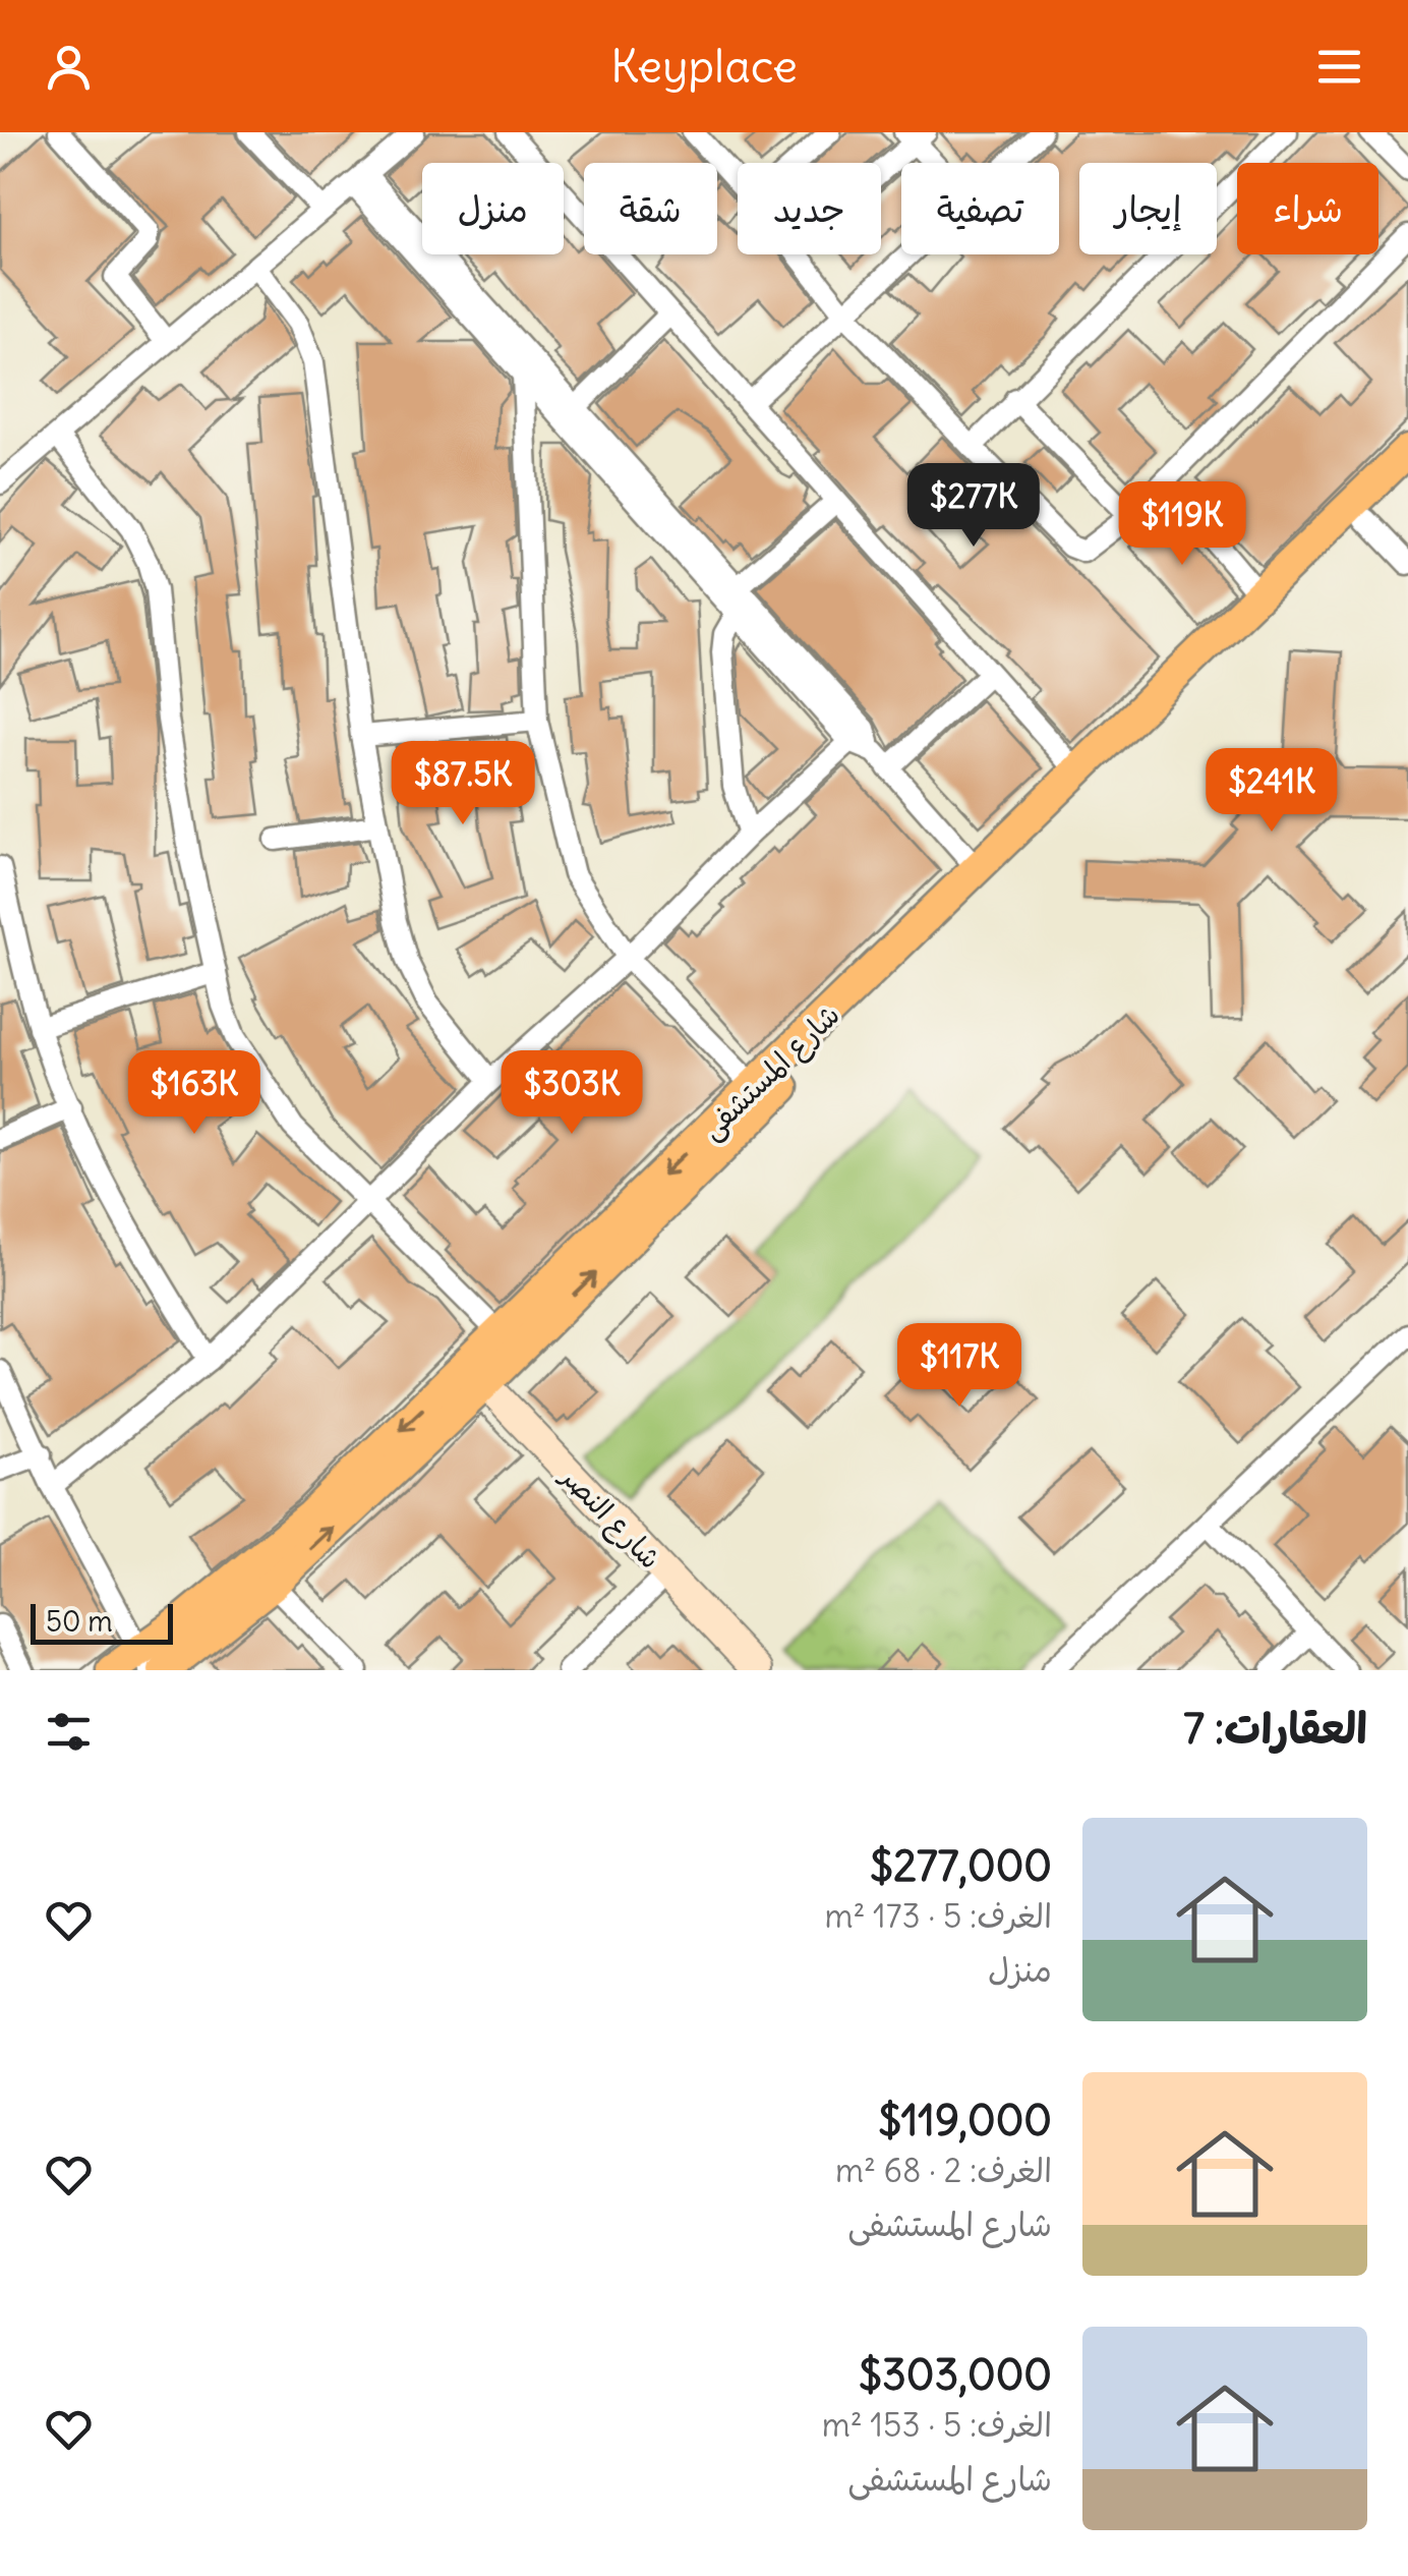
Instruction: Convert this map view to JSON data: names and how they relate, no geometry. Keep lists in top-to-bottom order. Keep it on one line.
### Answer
{"streets":{"main road":["شارع المستشفى"],"street":["شارع النصر"]},"crossings":[["شارع المستشفى","شارع النصر"]],"scale_bar":"50 m","page":{"header":"Keyplace","chip":["شراء","إيجار","تصفية","جديد","شقة","منزل"],"price":["$277K","$119K","$87.5K","$241K","$163K","$303K","$117K"],"scale":"50 m","heading":"العقارات: 7","list":[{"name":"$277,000","note":"الغرف: 5 · 173 m² · منزل"},{"name":"$119,000","note":"الغرف: 2 · 68 m² · شارع المستشفى"},{"name":"$303,000","note":"الغرف: 5 · 153 m² · شارع المستشفى"}]}}
